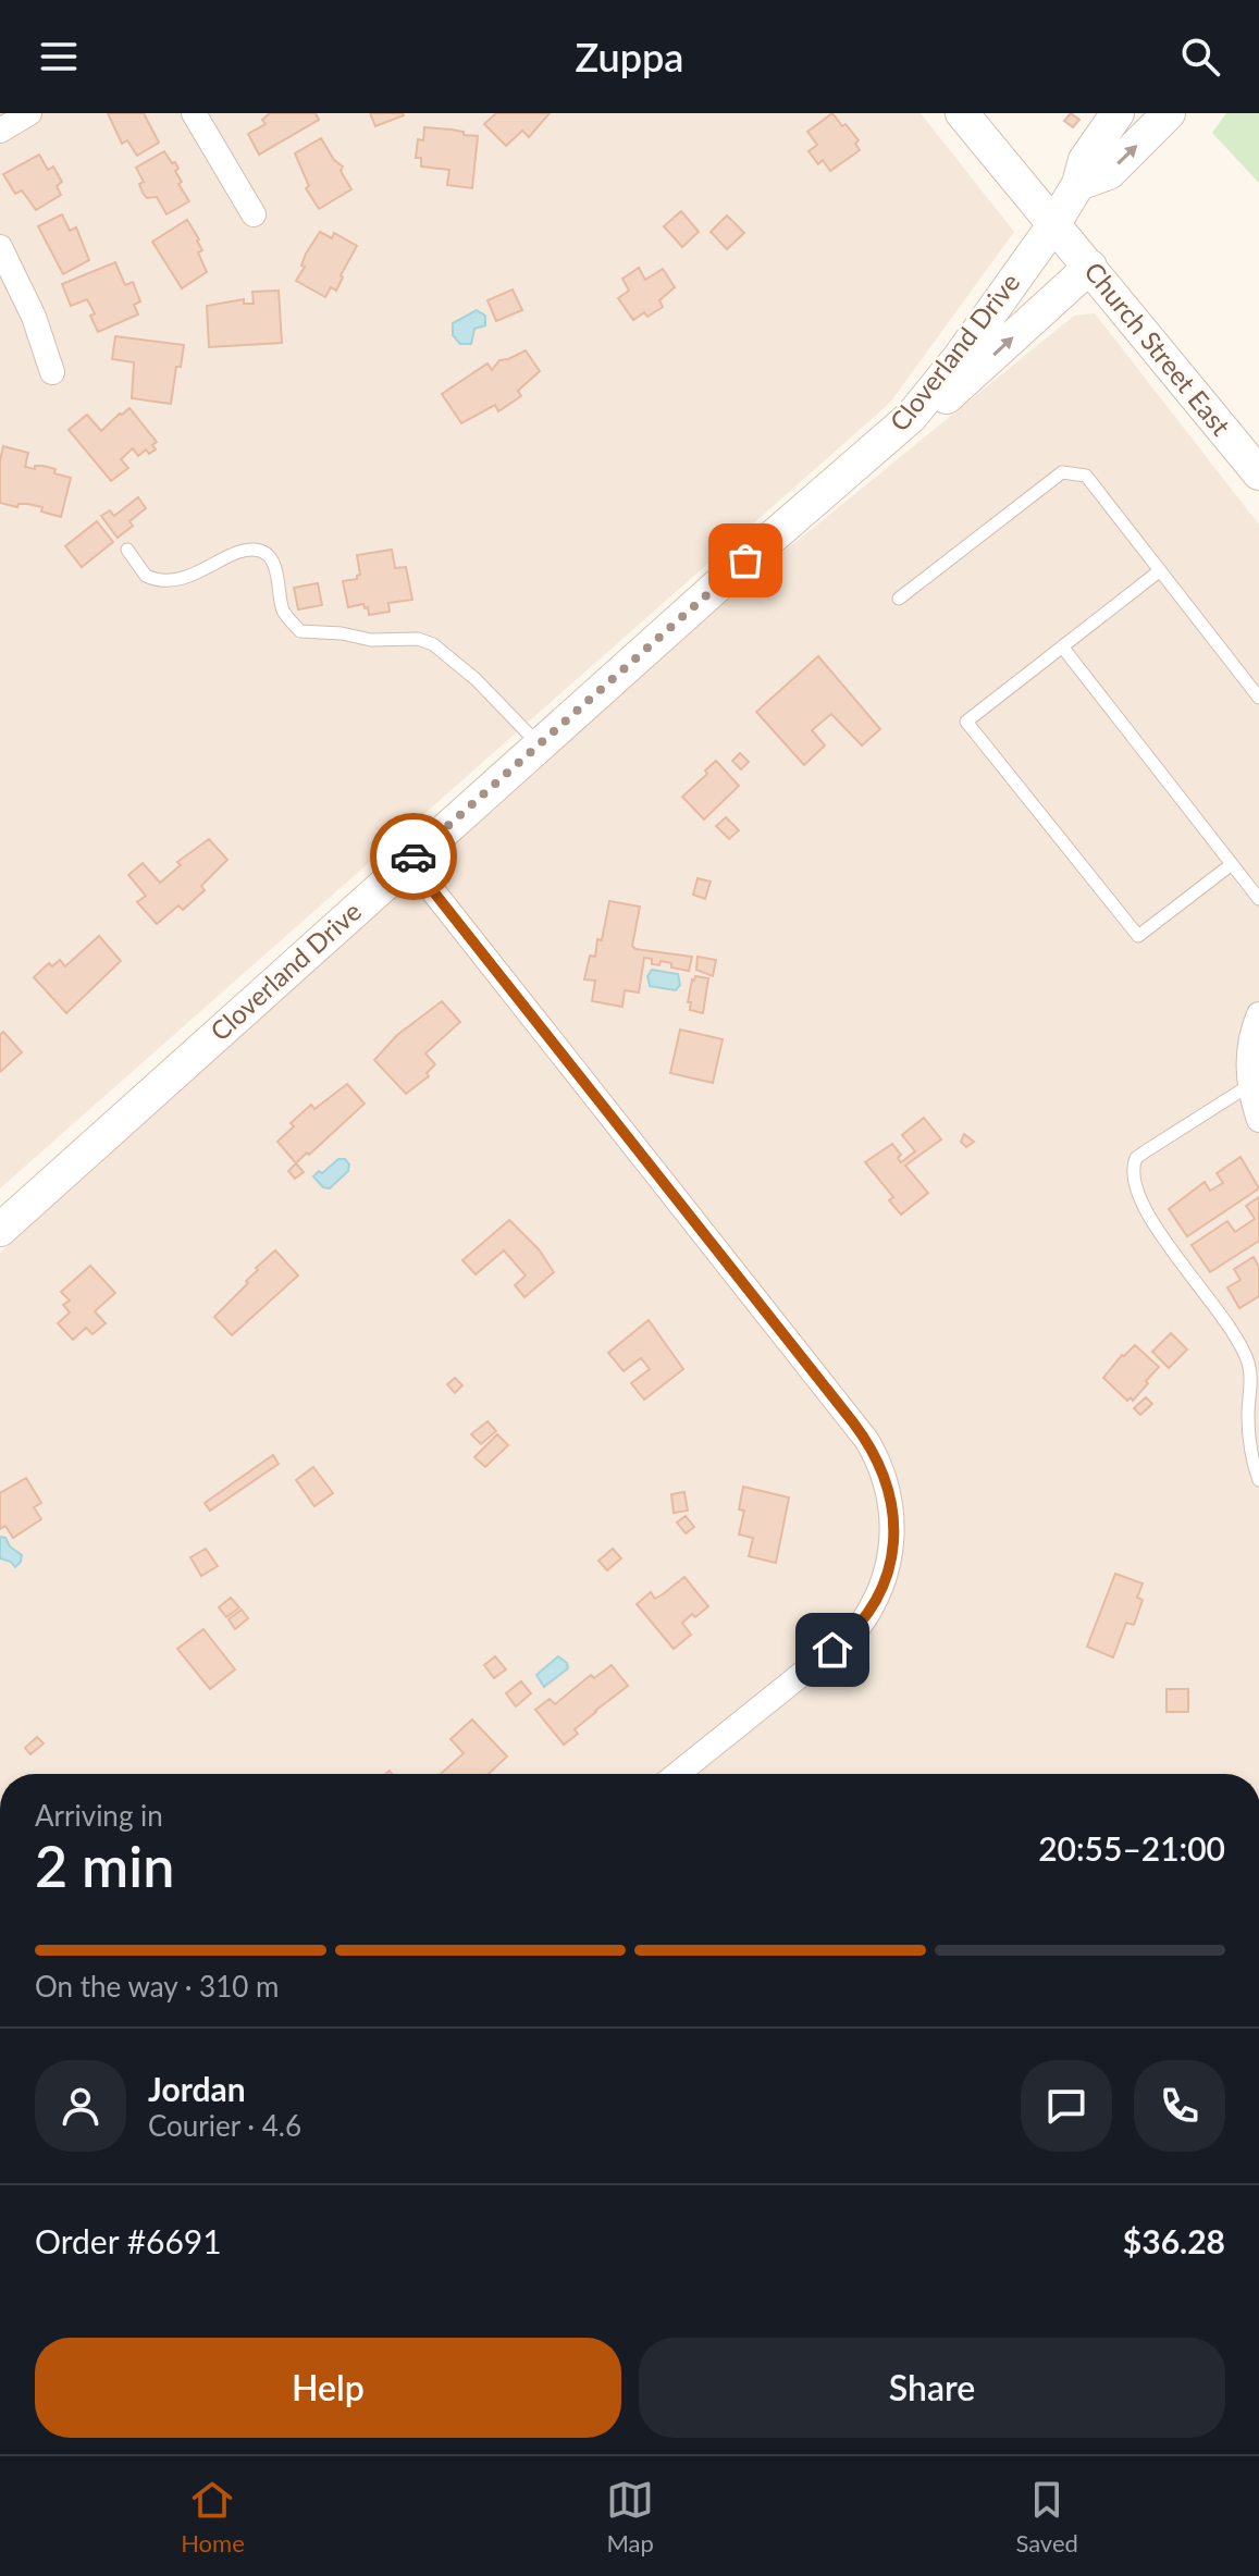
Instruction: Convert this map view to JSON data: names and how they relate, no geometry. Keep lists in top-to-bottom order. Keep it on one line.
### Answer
{"streets":{"street":["Church Street East","Cloverland Drive"]},"crossings":[["Church Street East","Cloverland Drive"]],"page":{"header":"Zuppa","heading":["2 min","Arriving in","20:55–21:00"],"panel":["Jordan","Courier · 4.6","Order #6691","$36.28"],"bar":"On the way · 310 m","buttons":["Help","Share"],"tabs":["Home","Map","Saved"]}}
